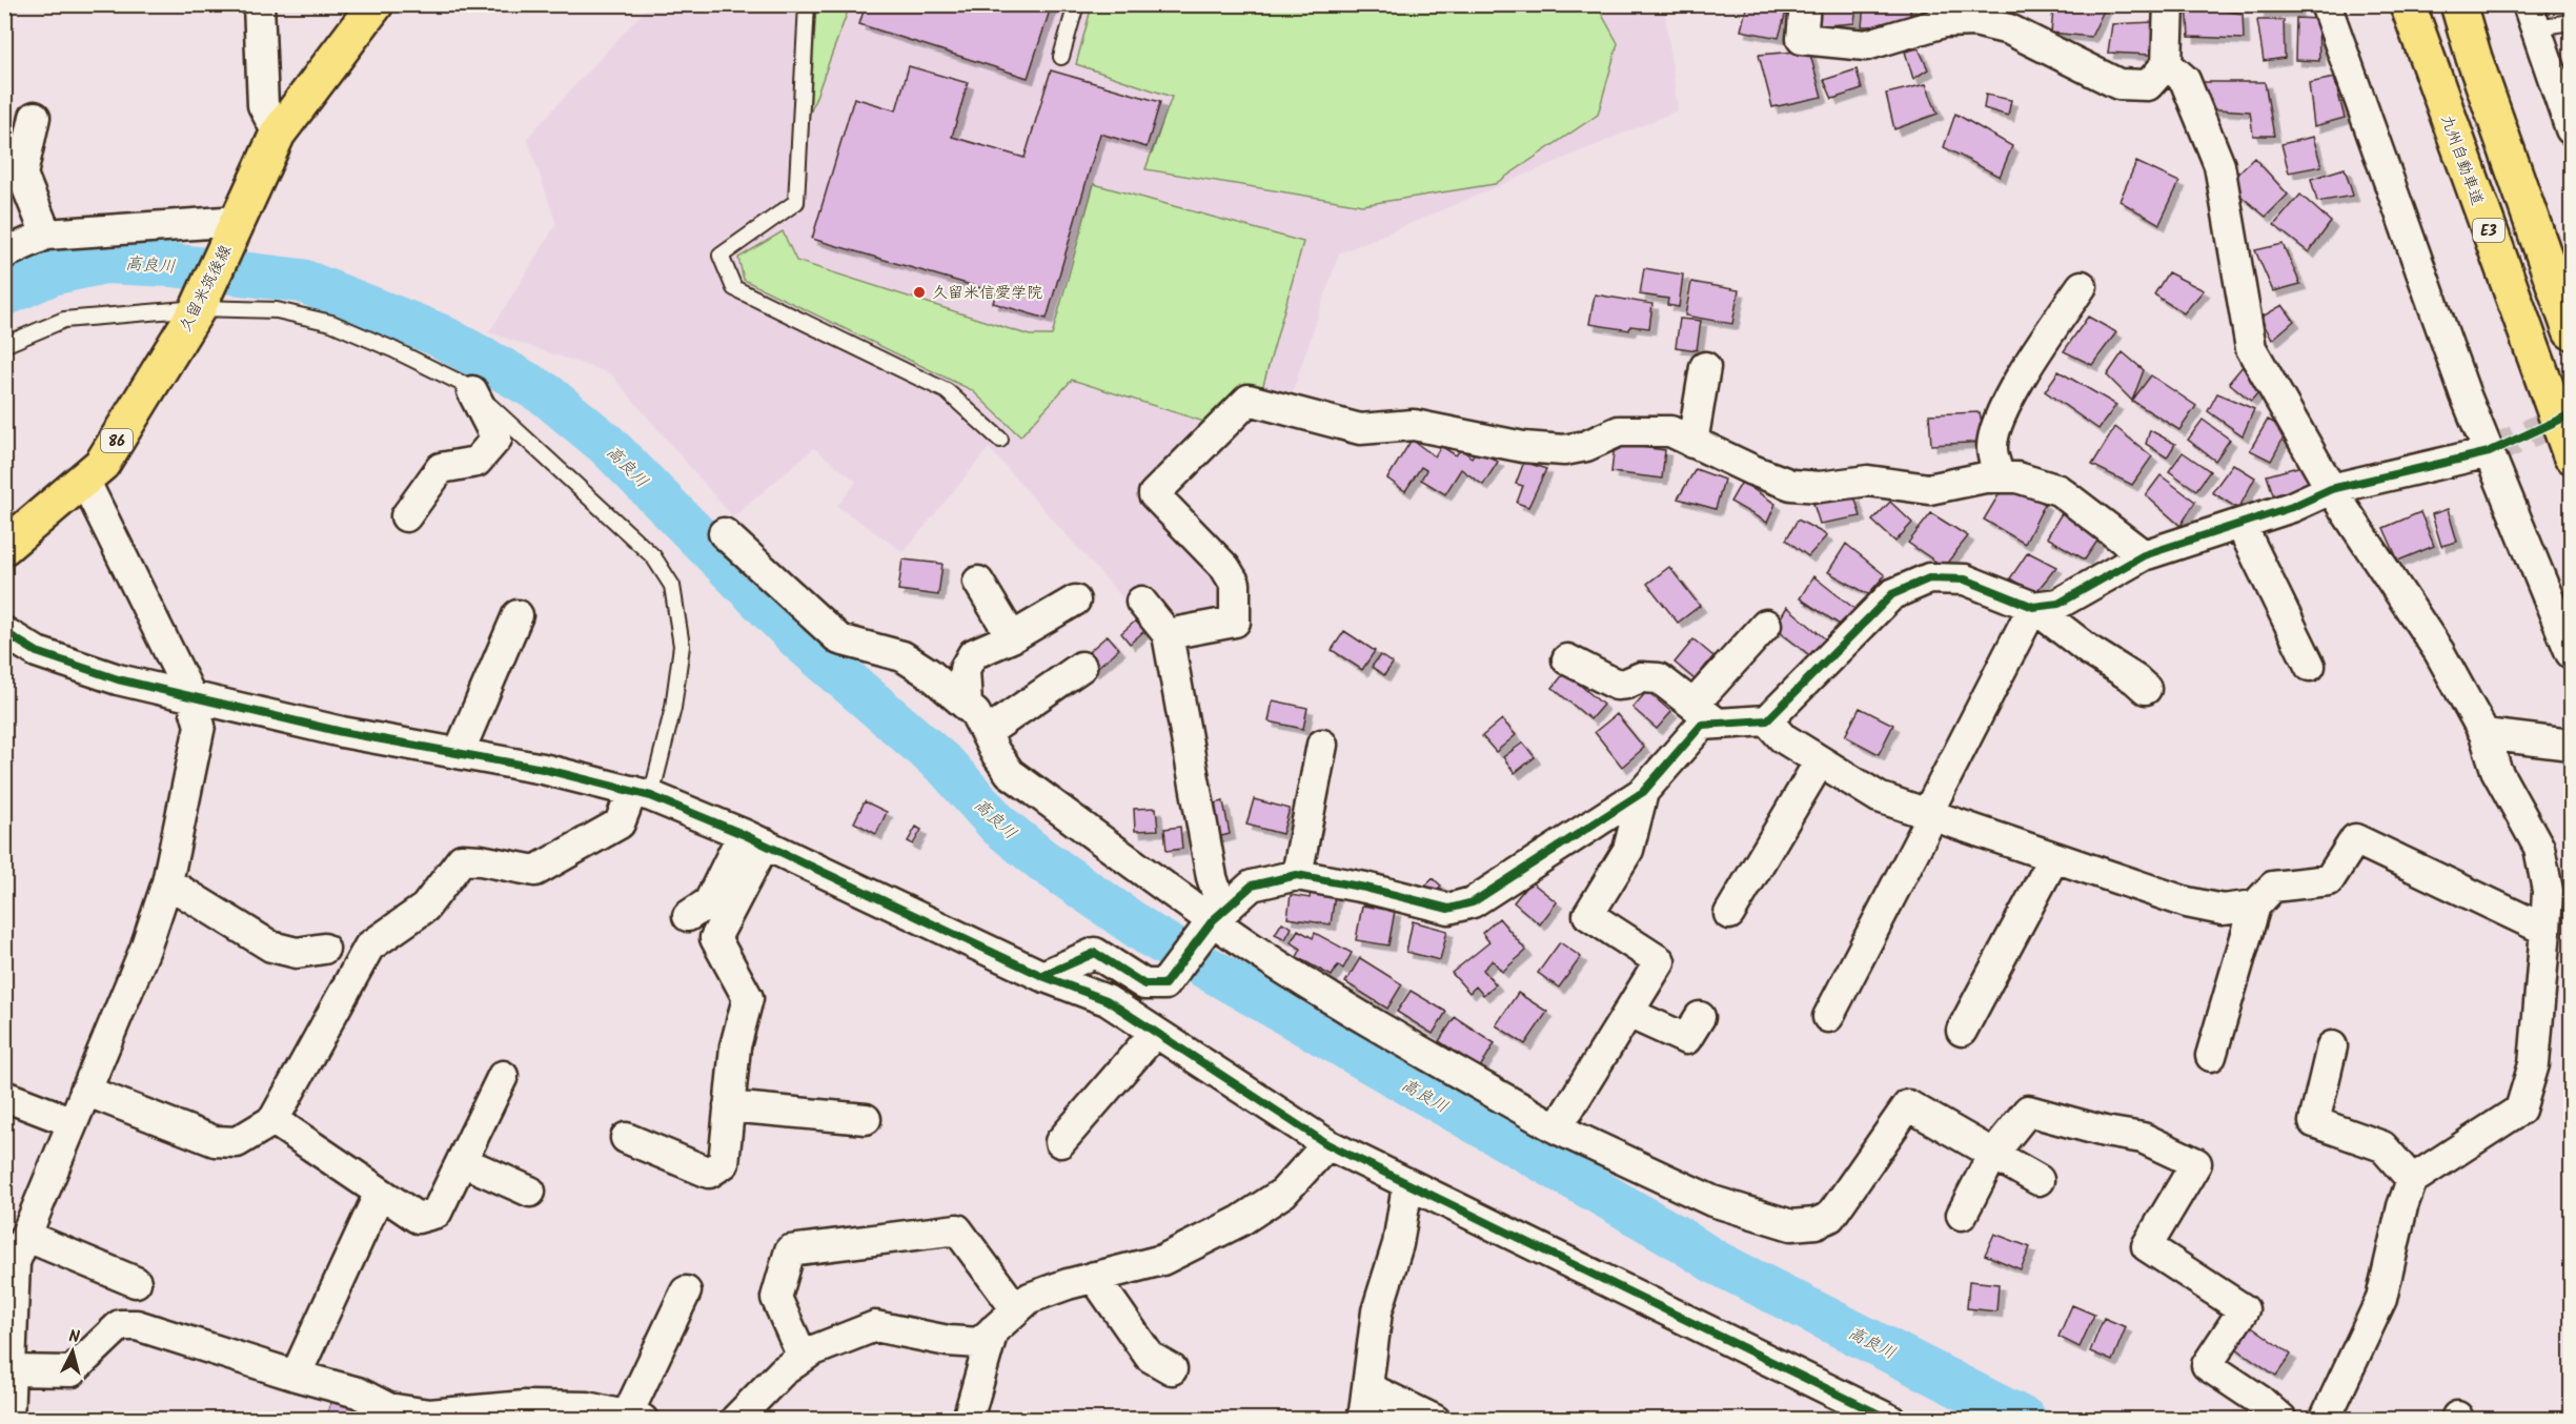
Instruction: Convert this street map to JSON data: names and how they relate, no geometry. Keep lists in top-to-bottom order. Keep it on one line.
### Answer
{"streets":{"main road":["九州自動車道","E3","久留米筑後線","86"]},"water":["高良川"],"places":["久留米信愛学院"],"north":"top"}
